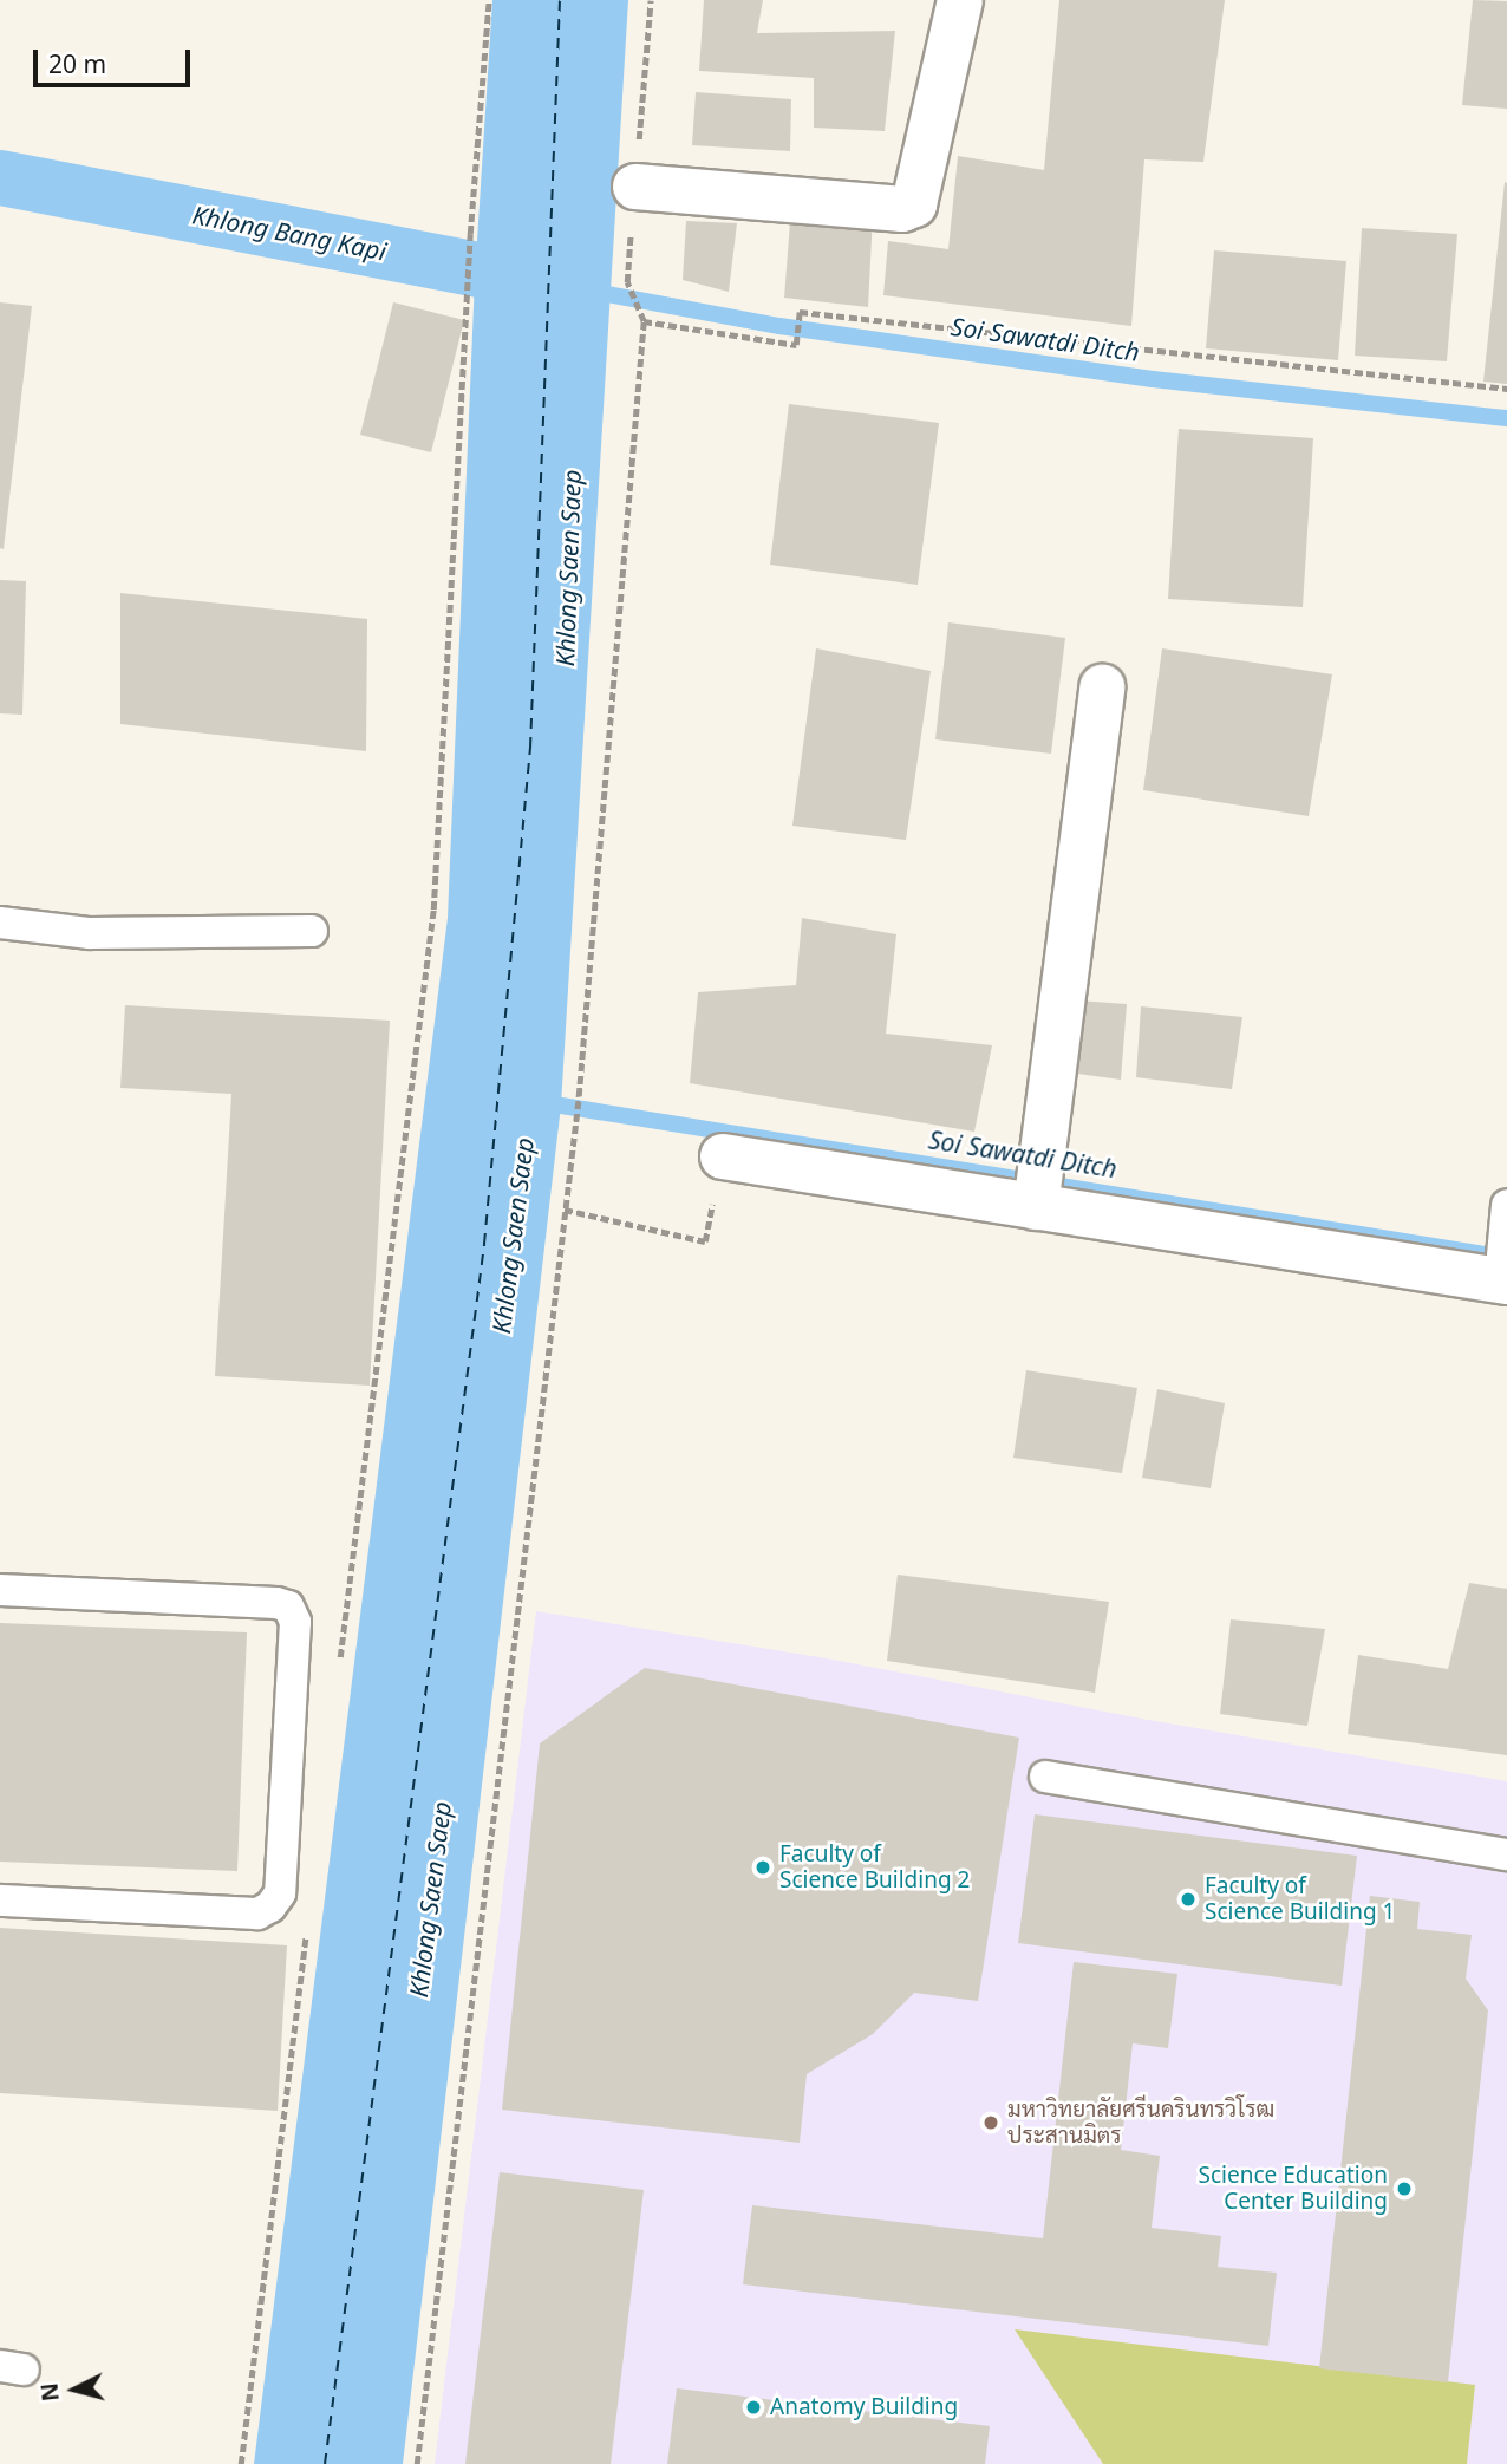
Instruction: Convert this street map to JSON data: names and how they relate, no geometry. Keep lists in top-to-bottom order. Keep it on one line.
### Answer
{"water":["Khlong Bang Kapi","Soi Sawatdi Ditch","Khlong Saen Saep"],"places":["Faculty of Science Building 2","Faculty of Science Building 1","มหาวิทยาลัยศรีนครินทรวิโรฒ ประสานมิตร","Science Education Center Building","Anatomy Building"],"scale_bar":"20 m","north":"left"}
